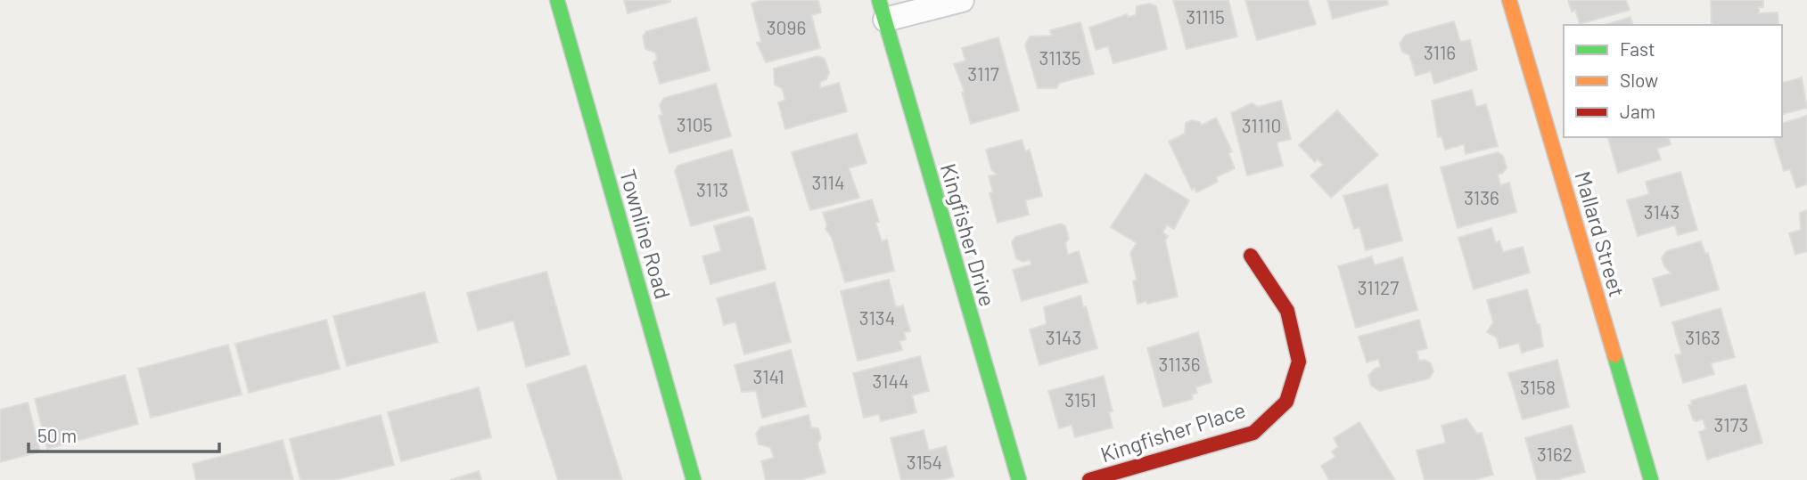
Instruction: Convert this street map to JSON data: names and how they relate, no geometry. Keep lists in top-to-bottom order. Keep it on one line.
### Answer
{"streets":{"street":["Townline Road","Mallard Street","Kingfisher Drive","Kingfisher Place"]},"house_numbers":["31115","3096","3116","31135","3117","3105","31110","3114","3113","3136","3143","31127","3134","3143","3163","31136","3141","3144","3158","3151","3173","3162","3154"],"legend":["Fast","Slow","Jam"],"scale_bar":"50 m"}
